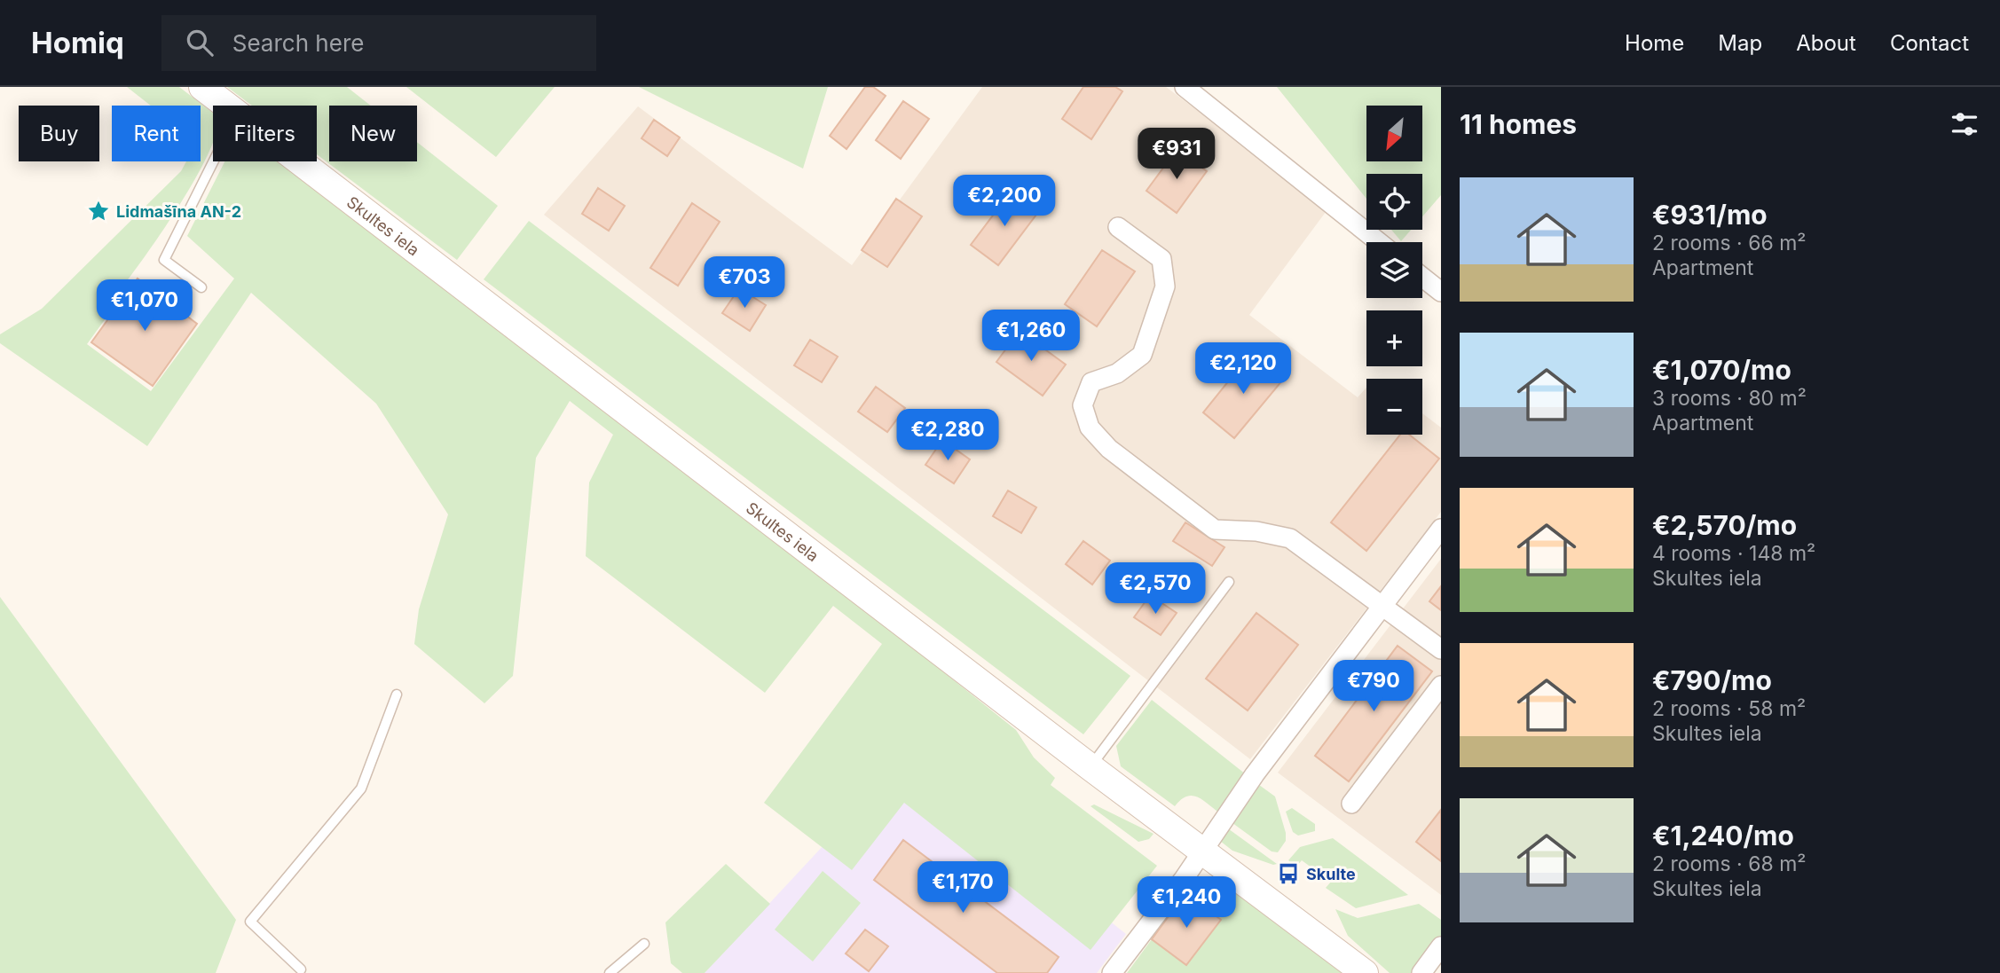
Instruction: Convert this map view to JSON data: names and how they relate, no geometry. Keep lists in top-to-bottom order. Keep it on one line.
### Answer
{"streets":{"main road":["Skultes iela"]},"places":{"place":["Lidmašīna AN-2"],"bus stop":["Skulte"]},"north":"bottom left","page":{"header":"Homiq","search":"Search here","nav":["Home","Map","About","Contact"],"heading":"11 homes","map_buttons":["+","−"],"chip":["Buy","Rent","Filters","New"],"price":["€931","€2,200","€703","€1,070","€1,260","€2,120","€2,280","€2,570","€790","€1,170","€1,240"],"list":[{"name":"€931/mo","note":"2 rooms · 66 m² · Apartment"},{"name":"€1,070/mo","note":"3 rooms · 80 m² · Apartment"},{"name":"€2,570/mo","note":"4 rooms · 148 m² · Skultes iela"},{"name":"€790/mo","note":"2 rooms · 58 m² · Skultes iela"},{"name":"€1,240/mo","note":"2 rooms · 68 m² · Skultes iela"}]}}
